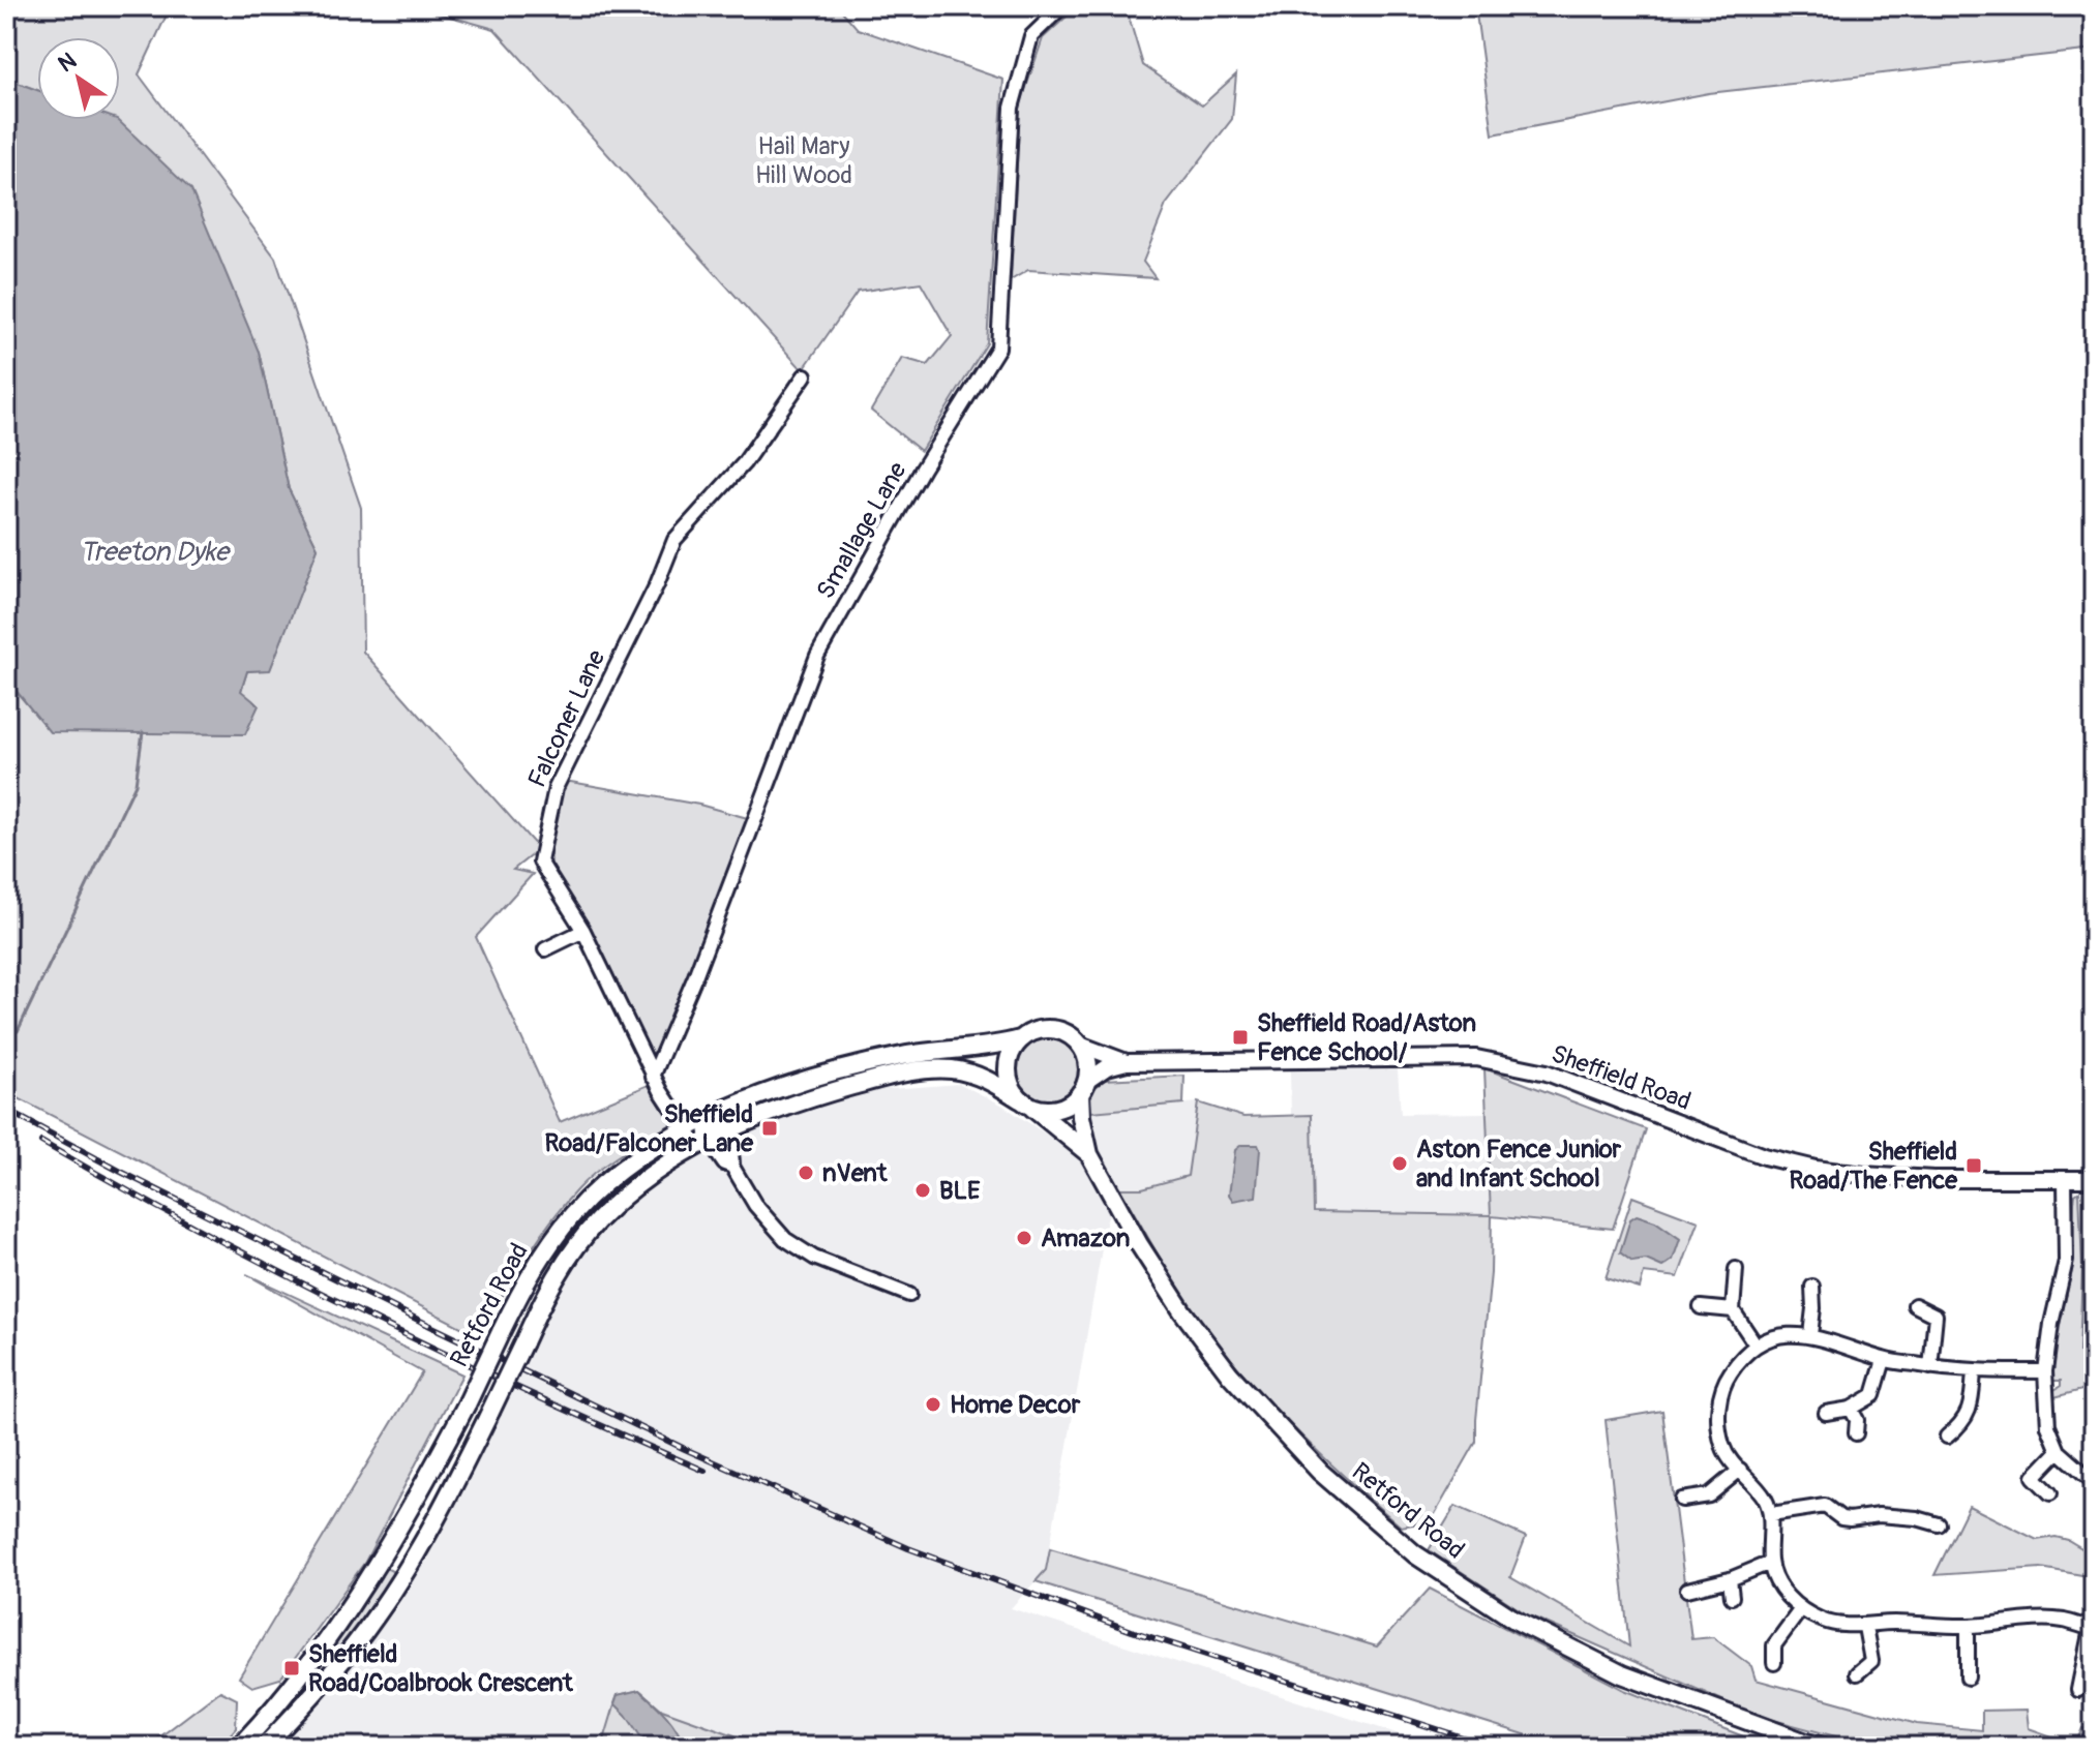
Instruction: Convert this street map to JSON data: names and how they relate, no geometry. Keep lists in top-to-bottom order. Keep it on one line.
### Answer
{"streets":{"main road":["Retford Road"],"street":["Smallage Lane","Falconer Lane","Sheffield Road"]},"crossings":[["Smallage Lane","Falconer Lane"],["Falconer Lane","Retford Road"],["Sheffield Road","Retford Road"]],"water":["Treeton Dyke"],"parks":["Hail Mary Hill Wood"],"places":{"transit":["Sheffield Road/Aston Fence School/","Sheffield Road/Falconer Lane","Sheffield Road/The Fence","Sheffield Road/Coalbrook Crescent"],"other":["Aston Fence Junior and Infant School","nVent","BLE","Amazon","Home Decor"]},"north":"top left"}
